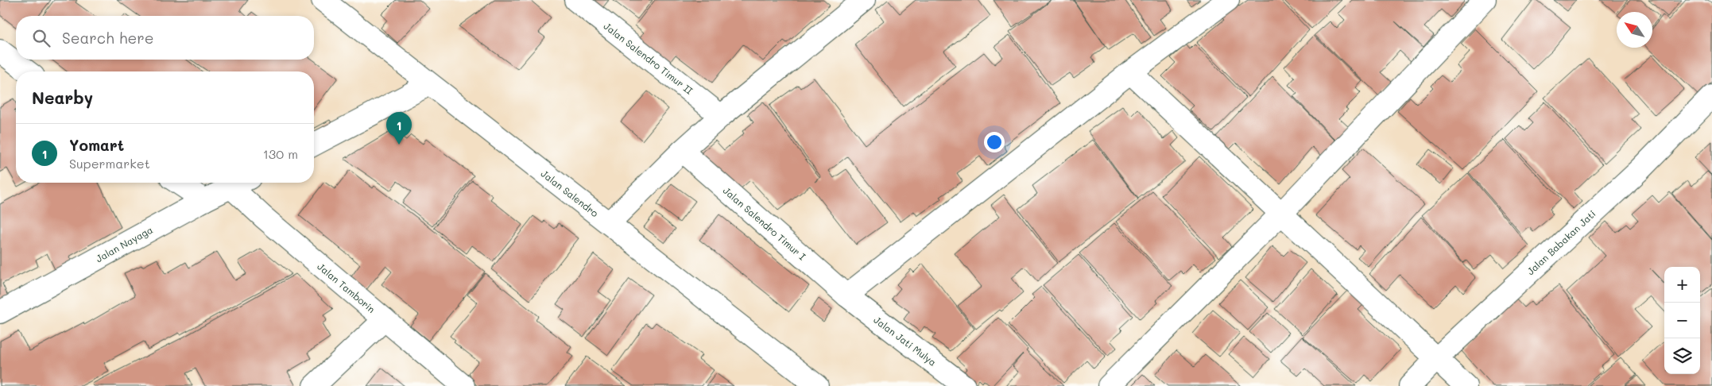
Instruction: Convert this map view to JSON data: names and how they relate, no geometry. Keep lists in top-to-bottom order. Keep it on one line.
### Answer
{"streets":{"street":["Jalan Salendro Timur II","Jalan Salendro","Jalan Salendro Timur I","Jalan Babakan Jati","Jalan Nayaga","Jalan Tamborin","Jalan Jati Mulya"]},"crossings":[["Jalan Salendro Timur I","Jalan Jati Mulya"],["Jalan Nayaga","Jalan Tamborin"]],"north":"top left","page":{"search":"Search here","heading":"Nearby","pins":"1","list":[{"mark":"1","name":"Yomart","note":"Supermarket","value":"130 m"}],"map_buttons":["+","−"]}}
